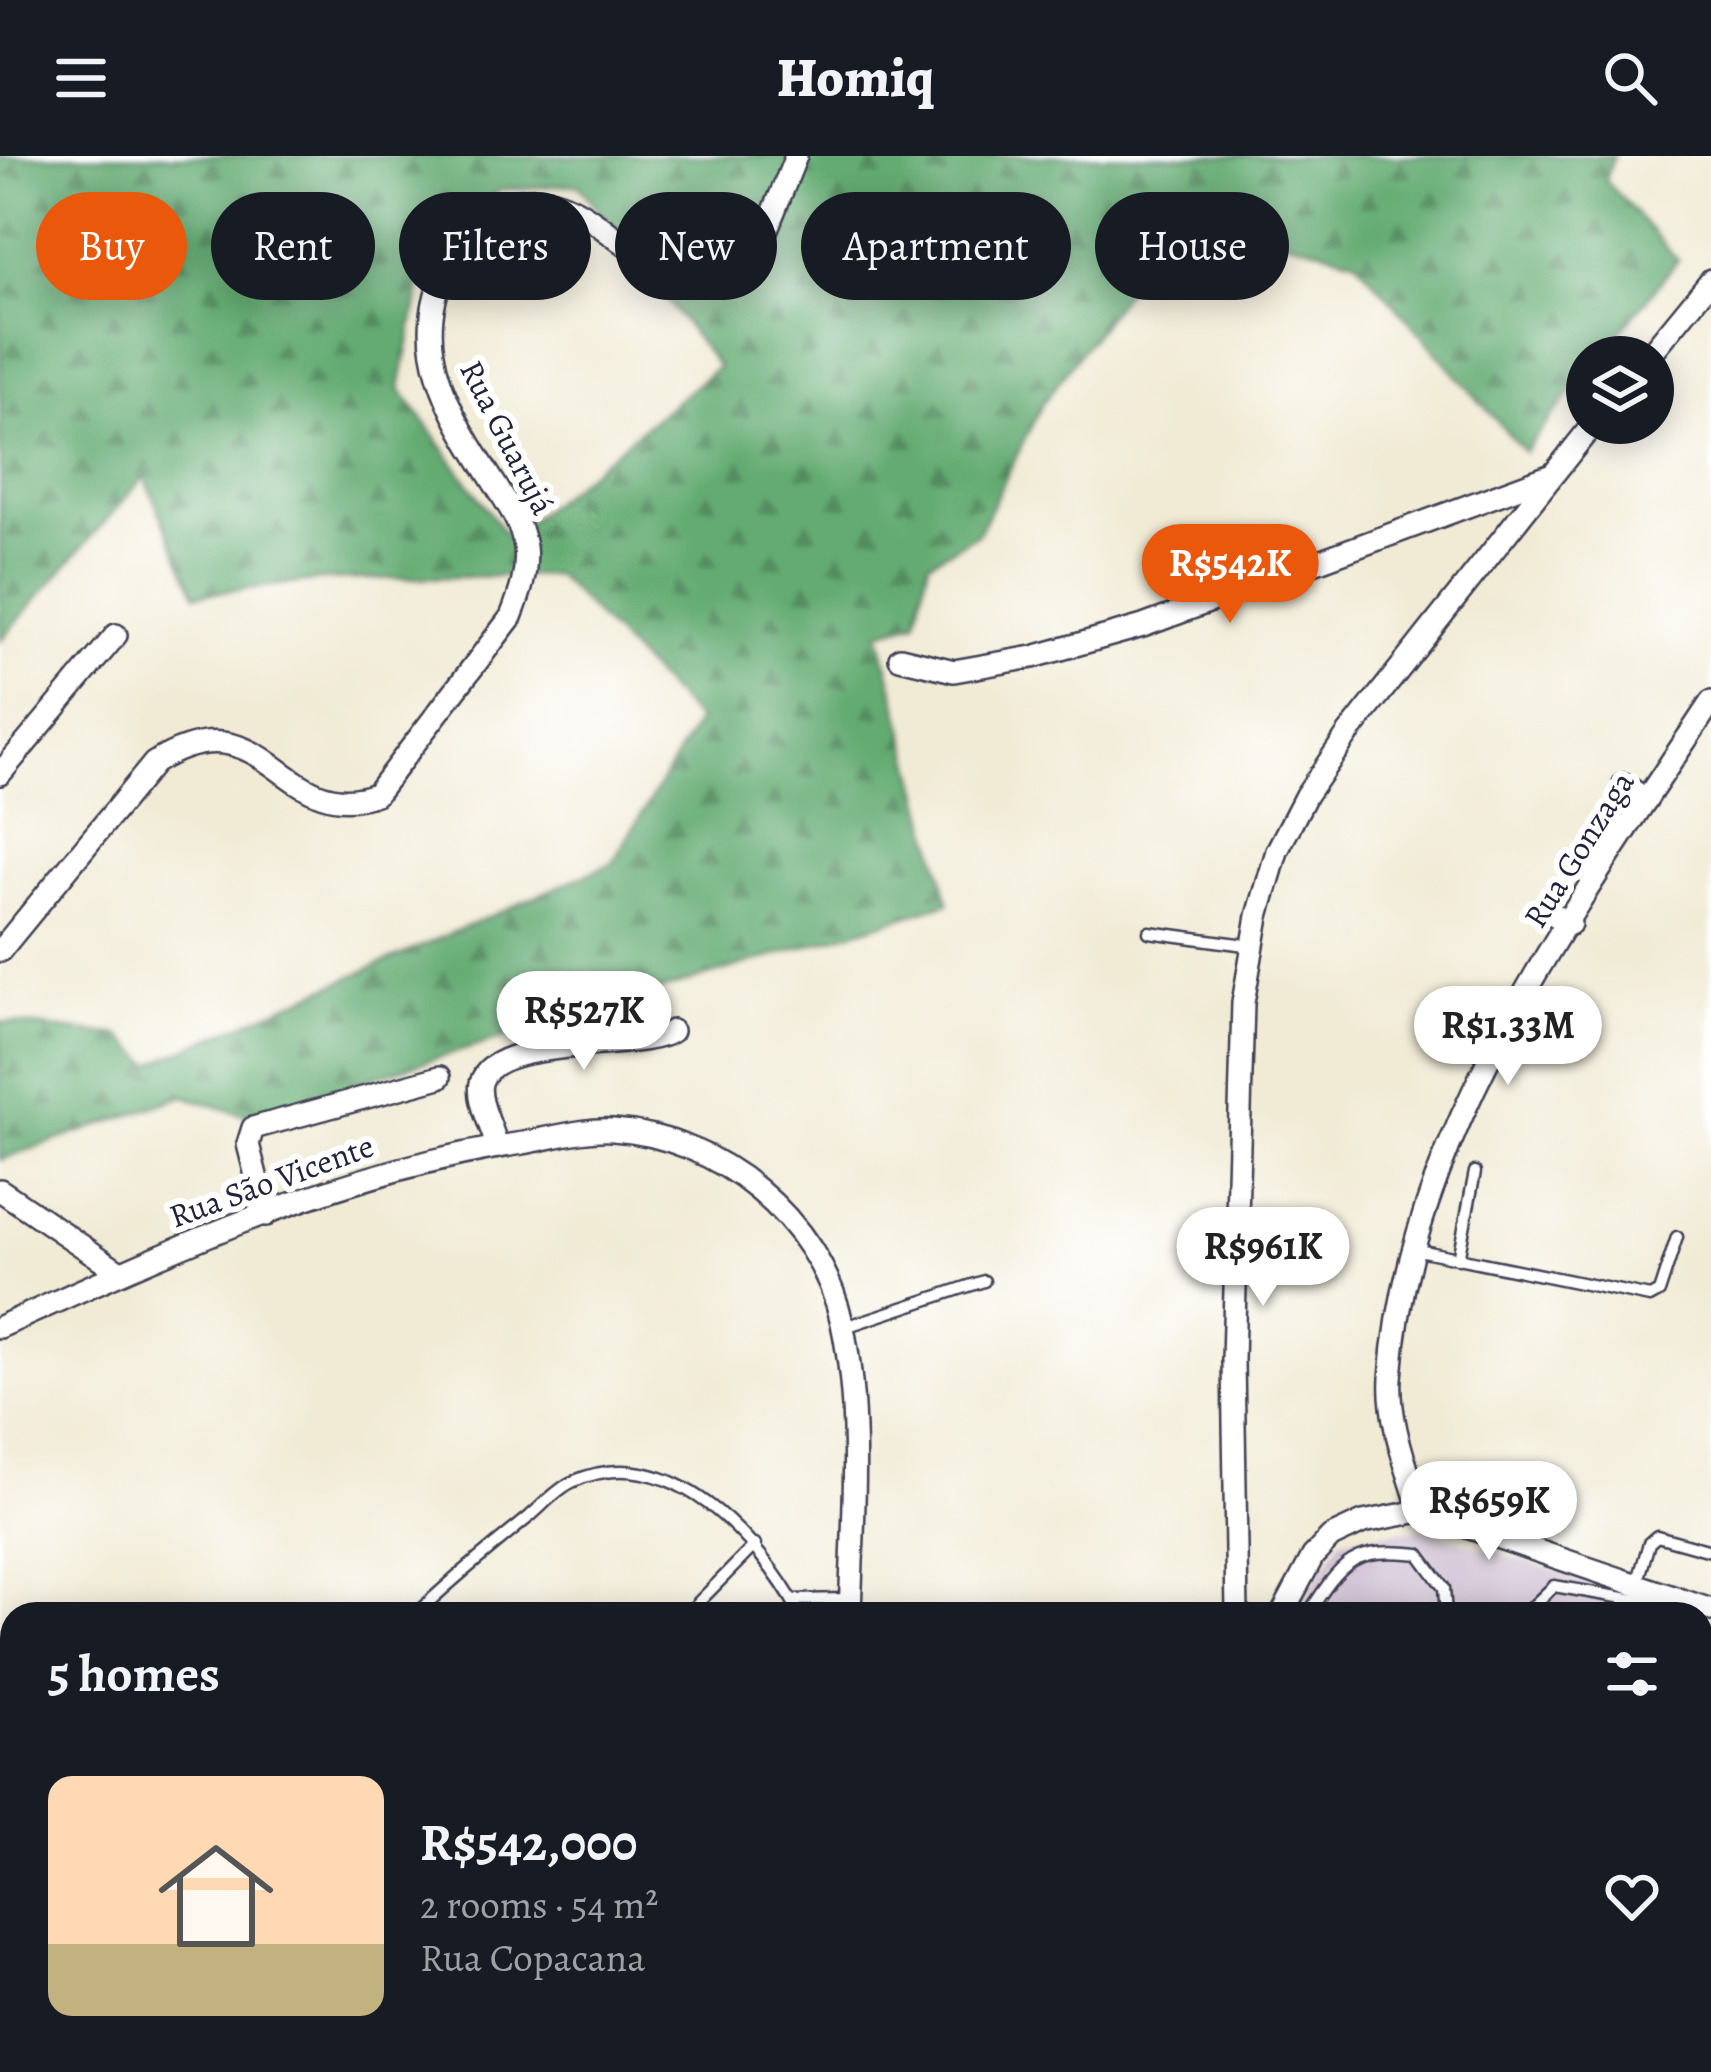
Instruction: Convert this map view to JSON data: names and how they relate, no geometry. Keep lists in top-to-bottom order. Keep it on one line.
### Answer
{"streets":{"street":["Rua Guarujá","Rua Gonzaga","Rua São Vicente"]},"page":{"header":"Homiq","chip":["Buy","Rent","Filters","New","Apartment","House"],"price":["R$542K","R$527K","R$1.33M","R$961K","R$659K"],"heading":"5 homes","list":[{"name":"R$542,000","note":"2 rooms · 54 m² · Rua Copacana"}]}}
